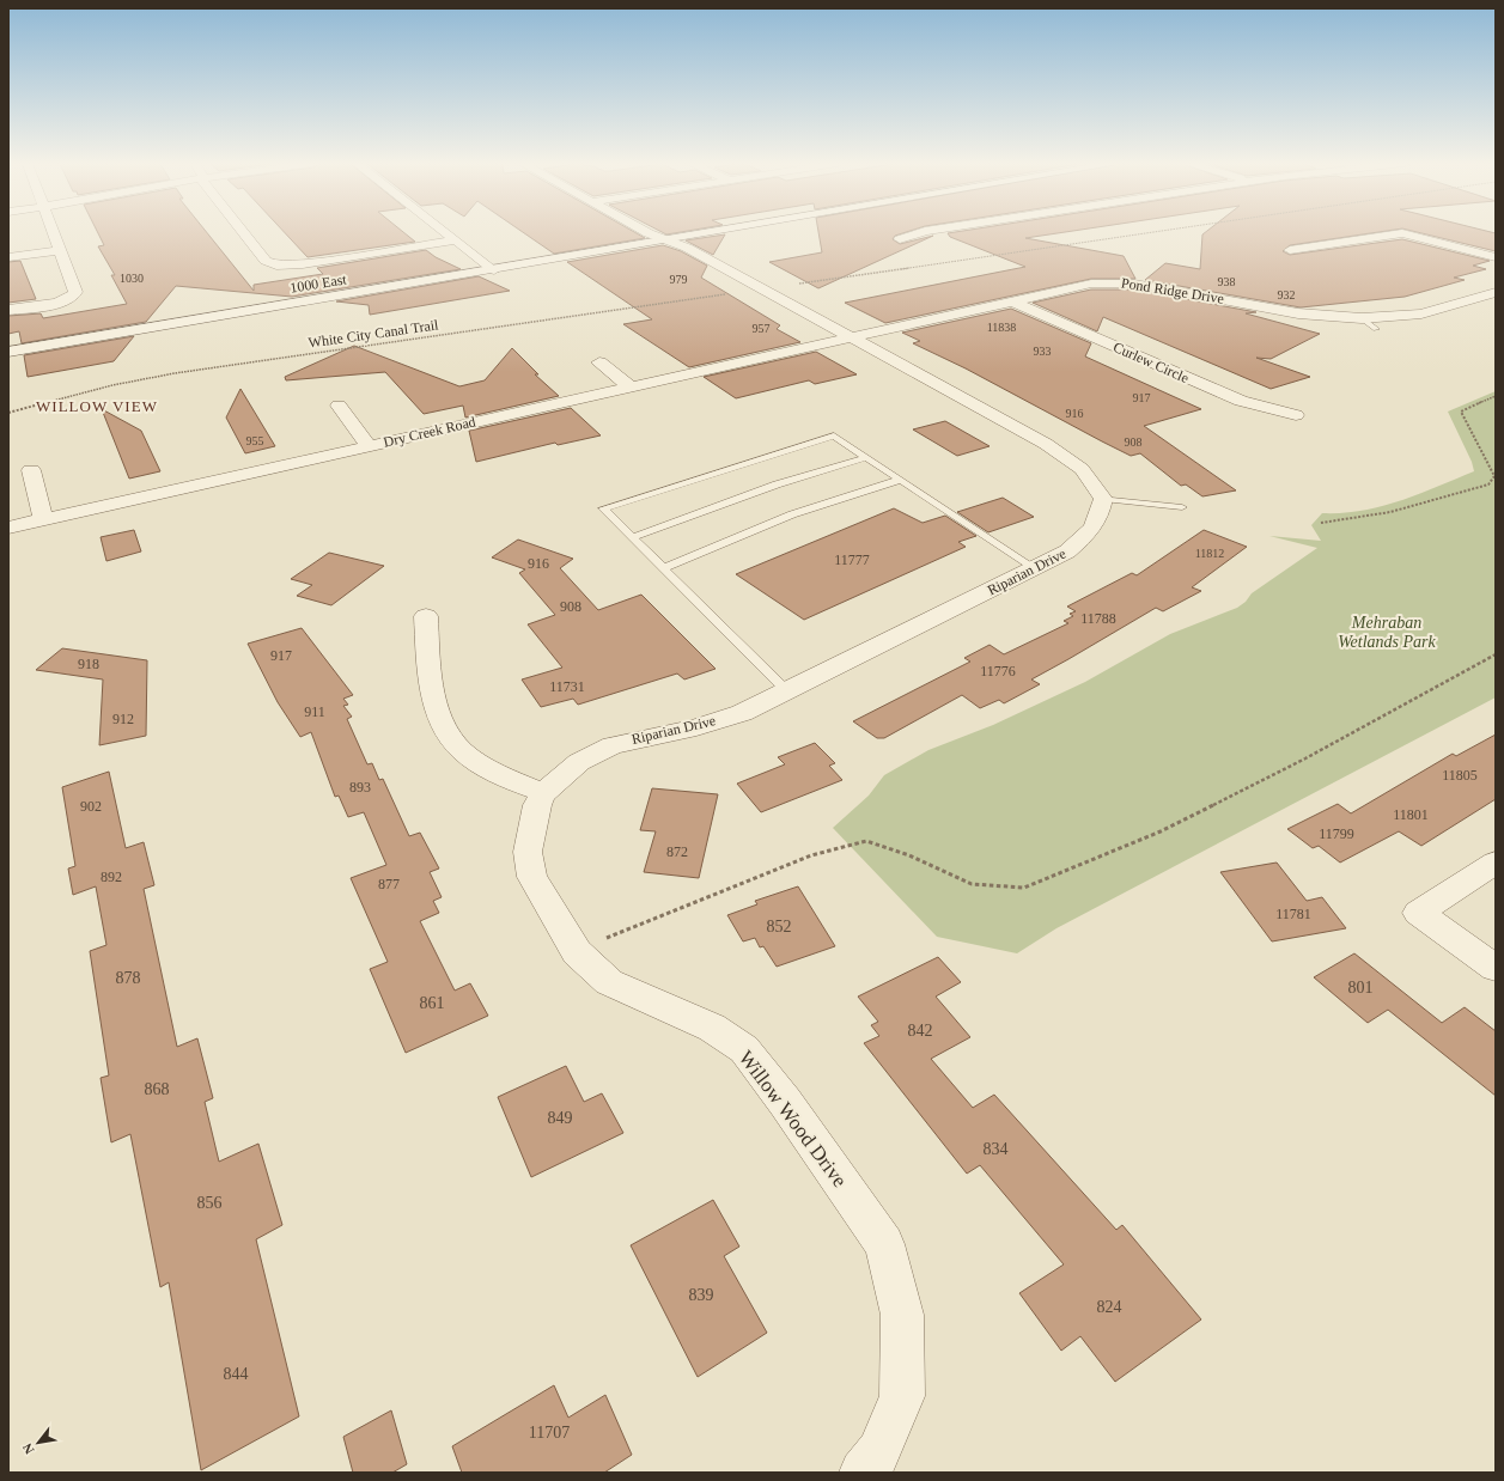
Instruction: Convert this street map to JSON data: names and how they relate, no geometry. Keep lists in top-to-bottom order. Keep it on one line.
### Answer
{"streets":{"street":["1000 East","Pond Ridge Drive","Curlew Circle","Dry Creek Road","Riparian Drive","Willow Wood Drive"],"path":["White City Canal Trail"]},"crossings":[["Pond Ridge Drive","Curlew Circle"],["Pond Ridge Drive","Dry Creek Road"],["Riparian Drive","Willow Wood Drive"]],"districts":["WILLOW VIEW"],"parks":["Mehraban Wetlands Park"],"house_numbers":["1030","979","938","932","11838","957","933","917","916","955","908","11812","11777","916","908","11788","917","918","11776","11731","911","912","11805","893","902","11801","11799","872","892","877","11781","852","878","801","861","842","868","849","834","856","839","824","844","11707"],"north":"bottom left"}
